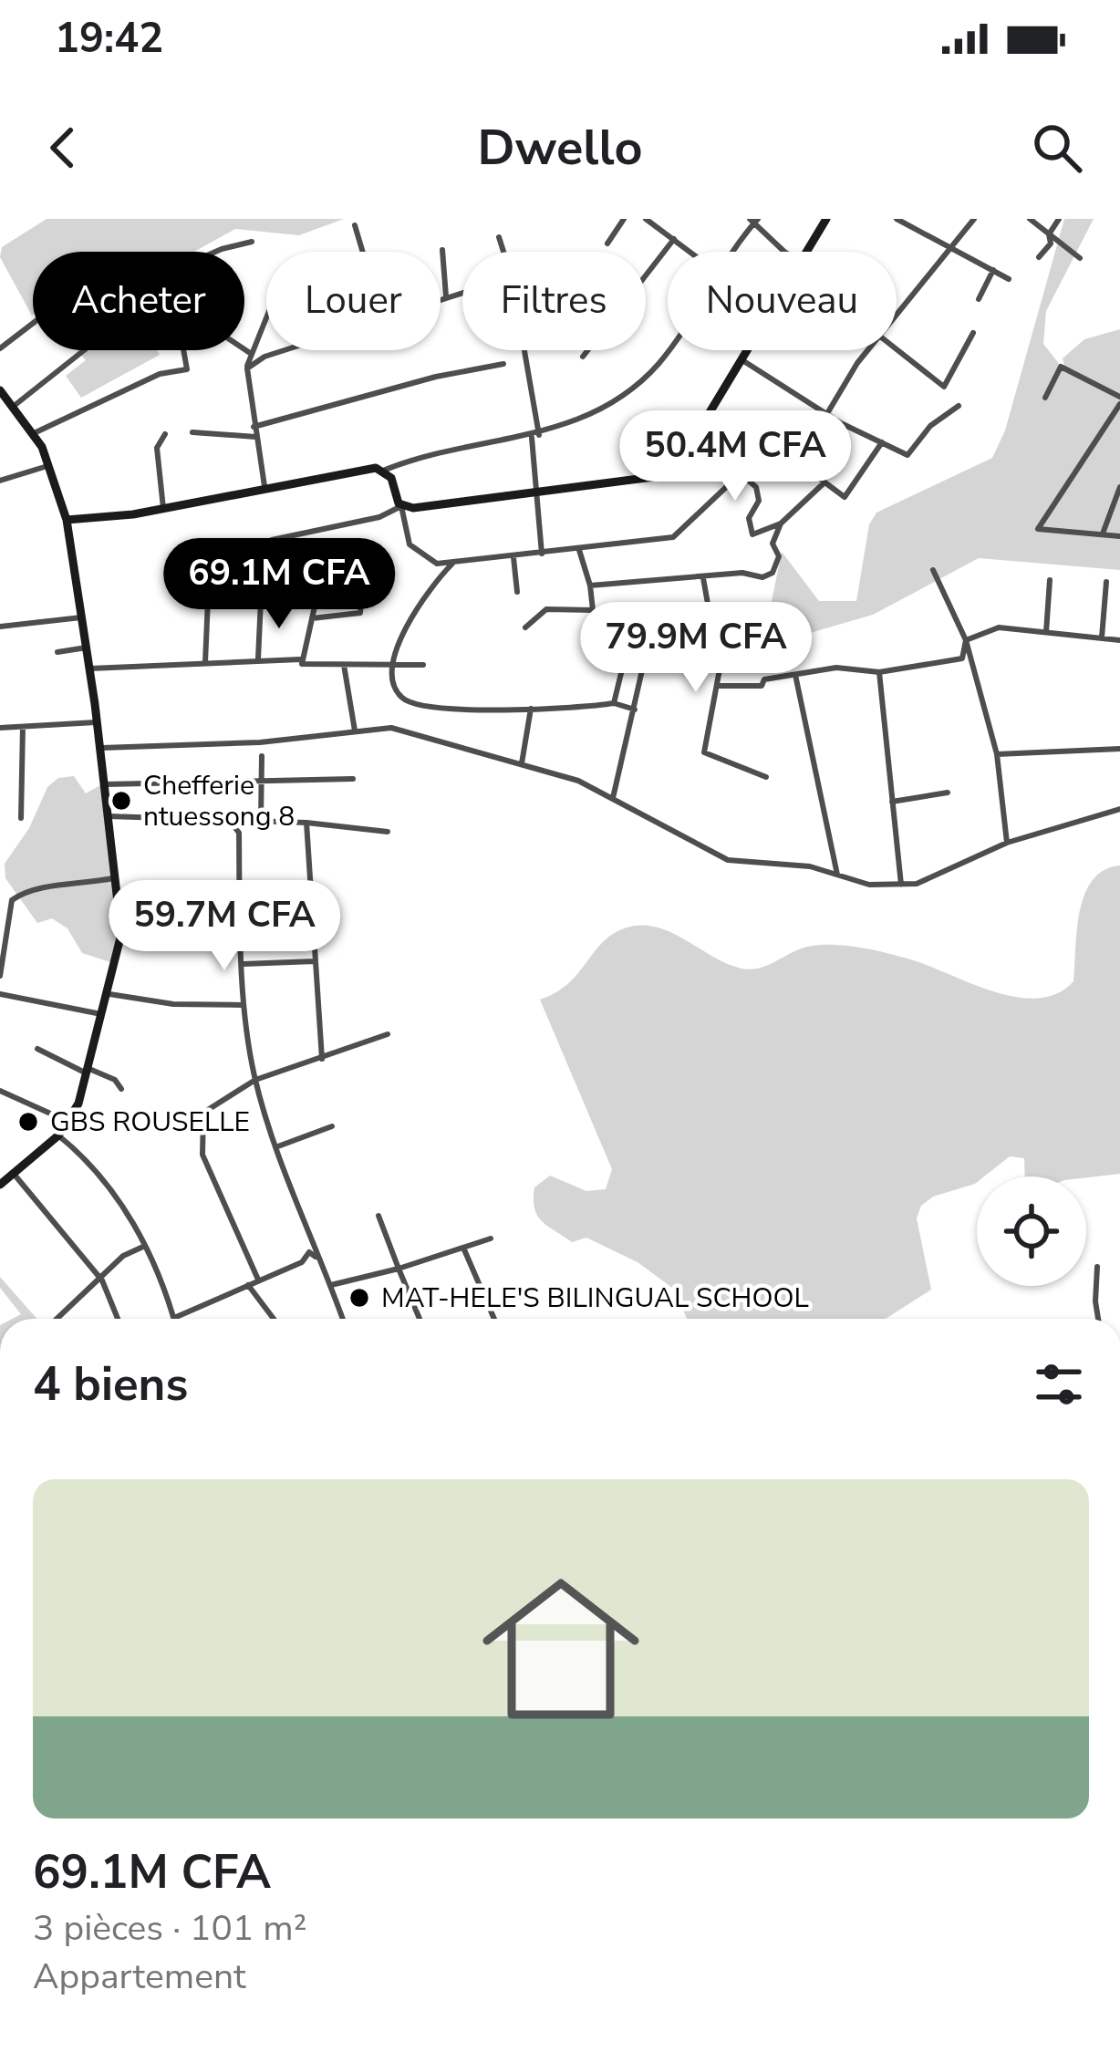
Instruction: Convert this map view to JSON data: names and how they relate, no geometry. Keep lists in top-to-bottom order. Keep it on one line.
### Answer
{"places":["Chefferie ntuessong 8","GBS ROUSELLE","MAT-HELE'S BILINGUAL SCHOOL"],"page":{"status":"19:42","header":"Dwello","chip":["Acheter","Louer","Filtres","Nouveau"],"price":["50.4M CFA","69.1M CFA","79.9M CFA","59.7M CFA"],"heading":"4 biens","list":[{"name":"69.1M CFA","note":"3 pièces · 101 m² · Appartement"}]}}
